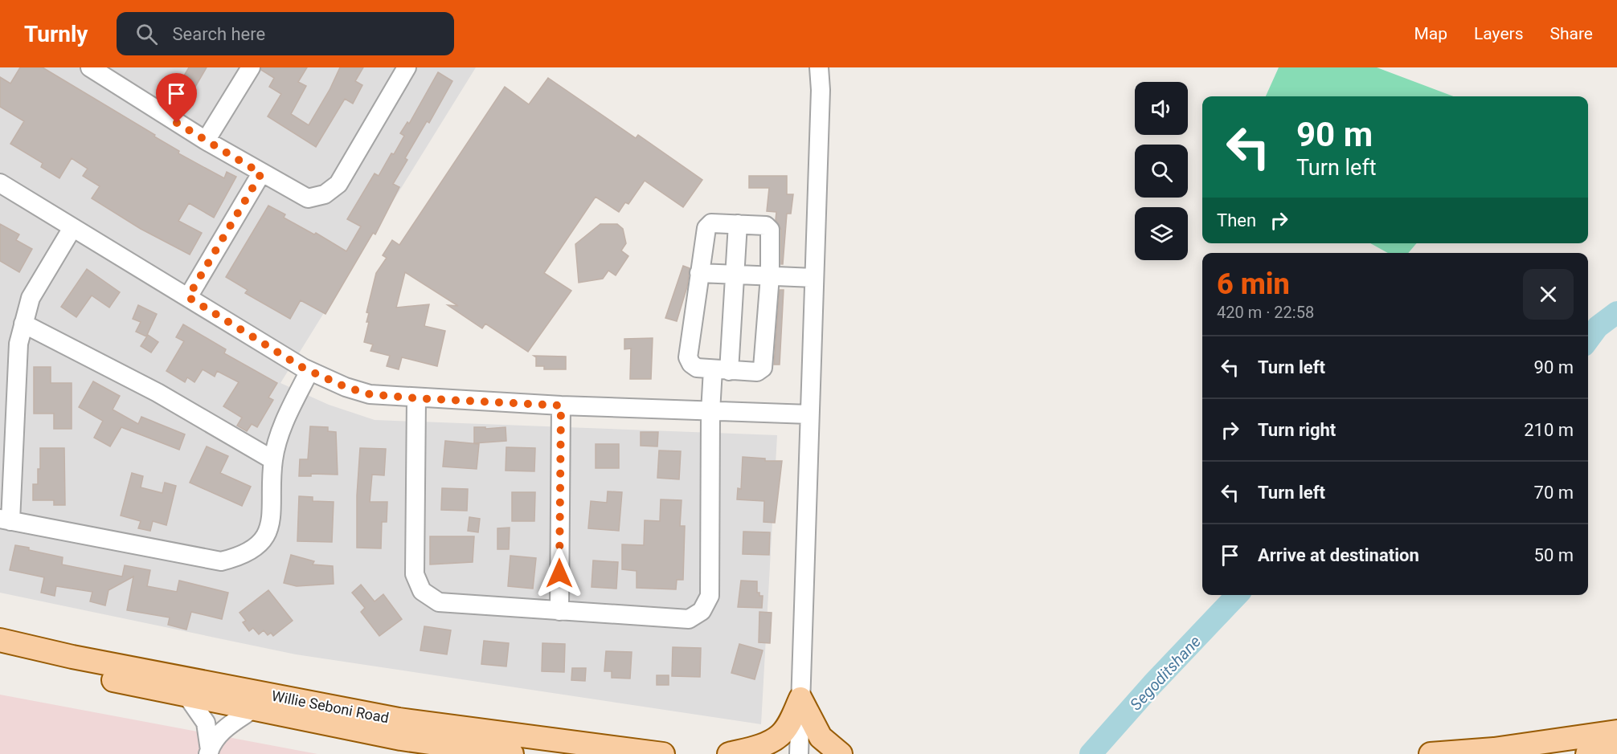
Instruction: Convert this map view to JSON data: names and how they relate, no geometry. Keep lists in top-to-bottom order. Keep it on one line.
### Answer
{"streets":{"main road":["Willie Seboni Road"]},"water":["Segoditshane"],"page":{"header":"Turnly","search":"Search here","nav":["Map","Layers","Share"],"turn":["90 m","Turn left"],"then":"Then","heading":["6 min","420 m · 22:58"],"list":[{"name":"Turn left","value":"90 m"},{"name":"Turn right","value":"210 m"},{"name":"Turn left","value":"70 m"},{"name":"Arrive at destination","value":"50 m"}]}}
